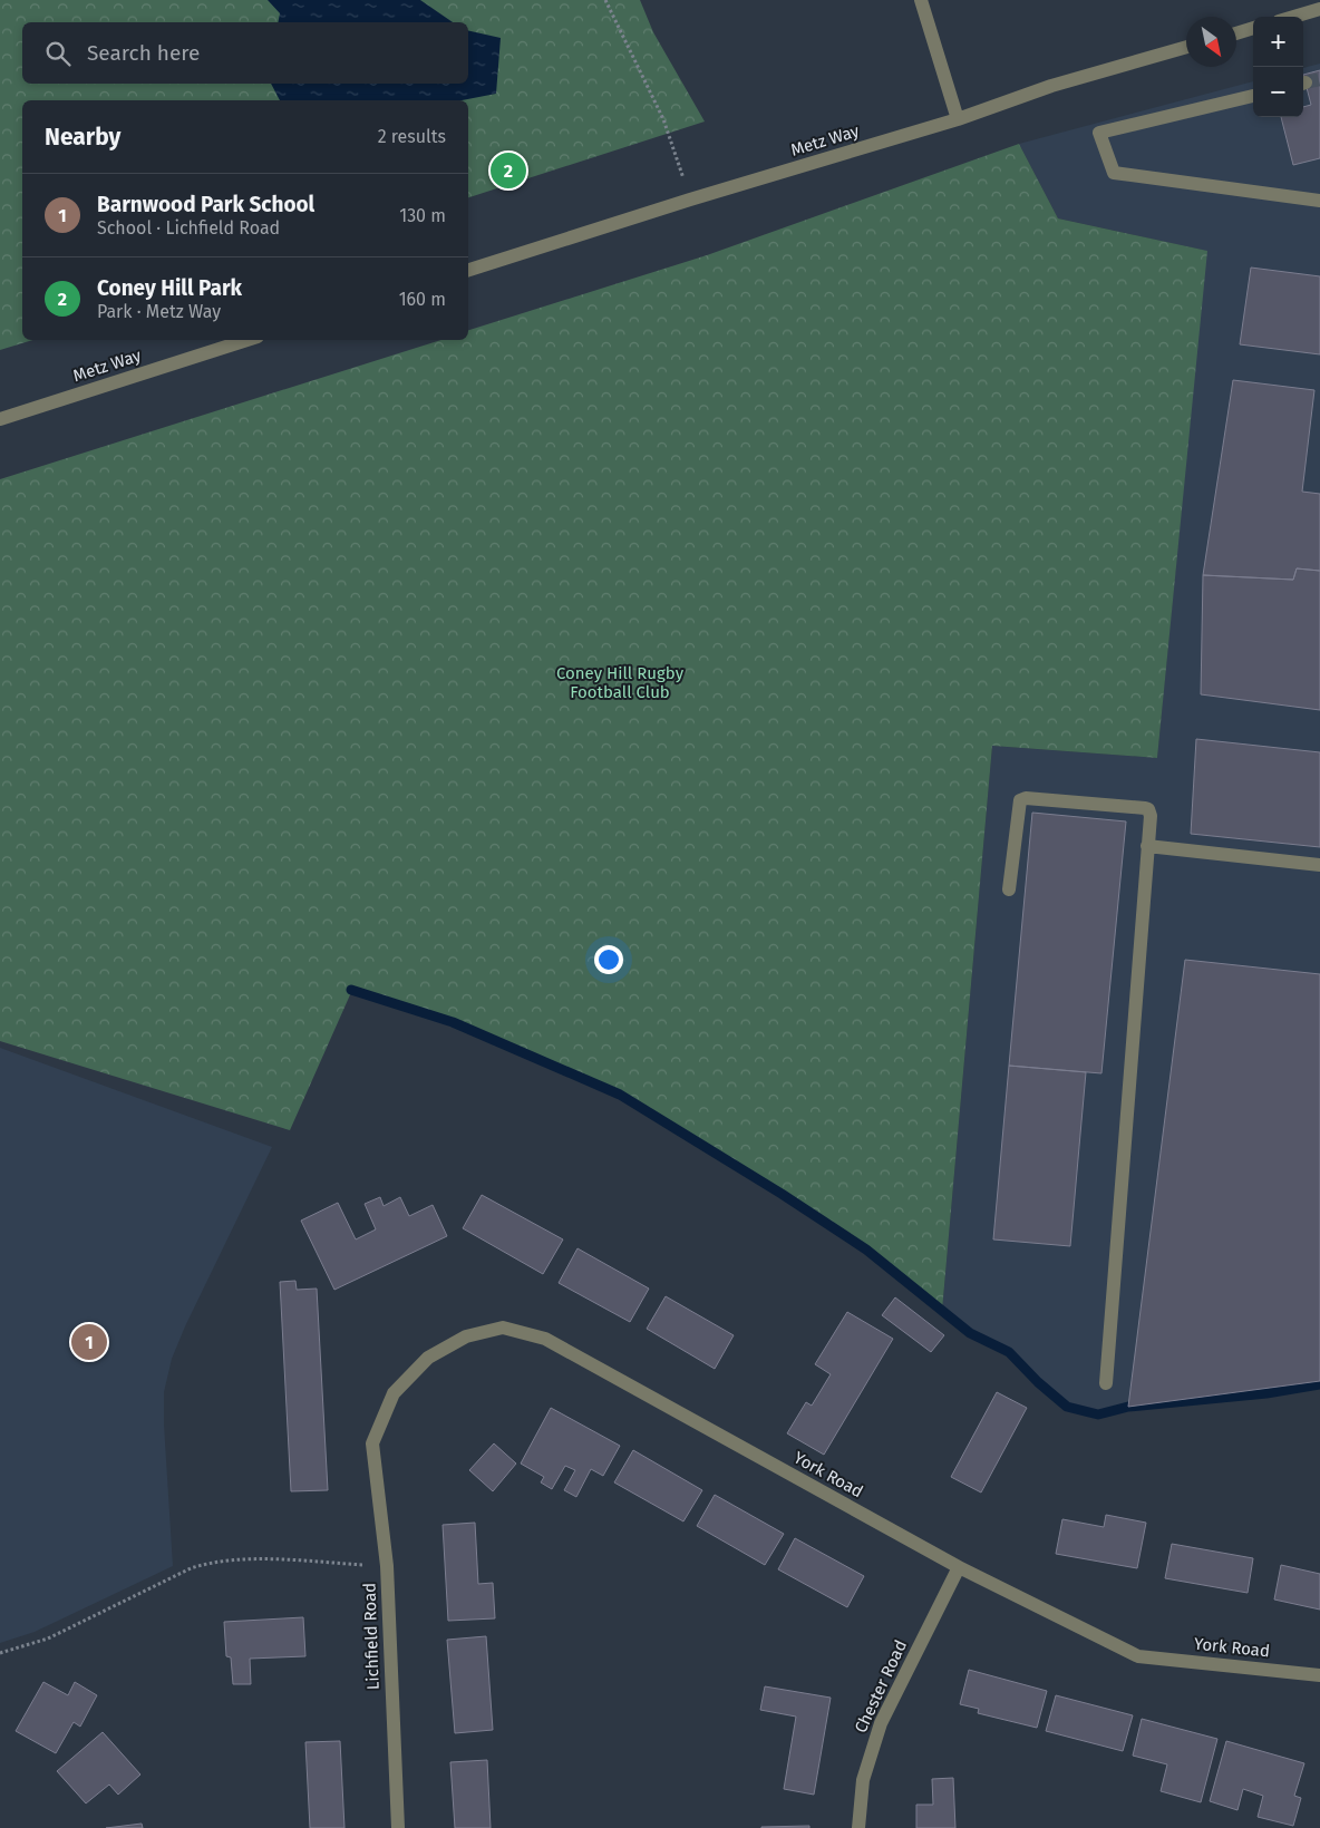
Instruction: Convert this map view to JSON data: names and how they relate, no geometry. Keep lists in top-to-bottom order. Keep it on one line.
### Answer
{"streets":{"street":["Metz Way","York Road","Lichfield Road","Chester Road"]},"crossings":[["York Road","Lichfield Road"],["York Road","Chester Road"]],"parks":["Coney Hill Rugby Football Club"],"north":"bottom right","page":{"map_buttons":["+","−"],"search":"Search here","heading":["Nearby","2 results"],"pins":["2","1"],"list":[{"mark":"1","name":"Barnwood Park School","note":"School · Lichfield Road","value":"130 m"},{"mark":"2","name":"Coney Hill Park","note":"Park · Metz Way","value":"160 m"}]}}
